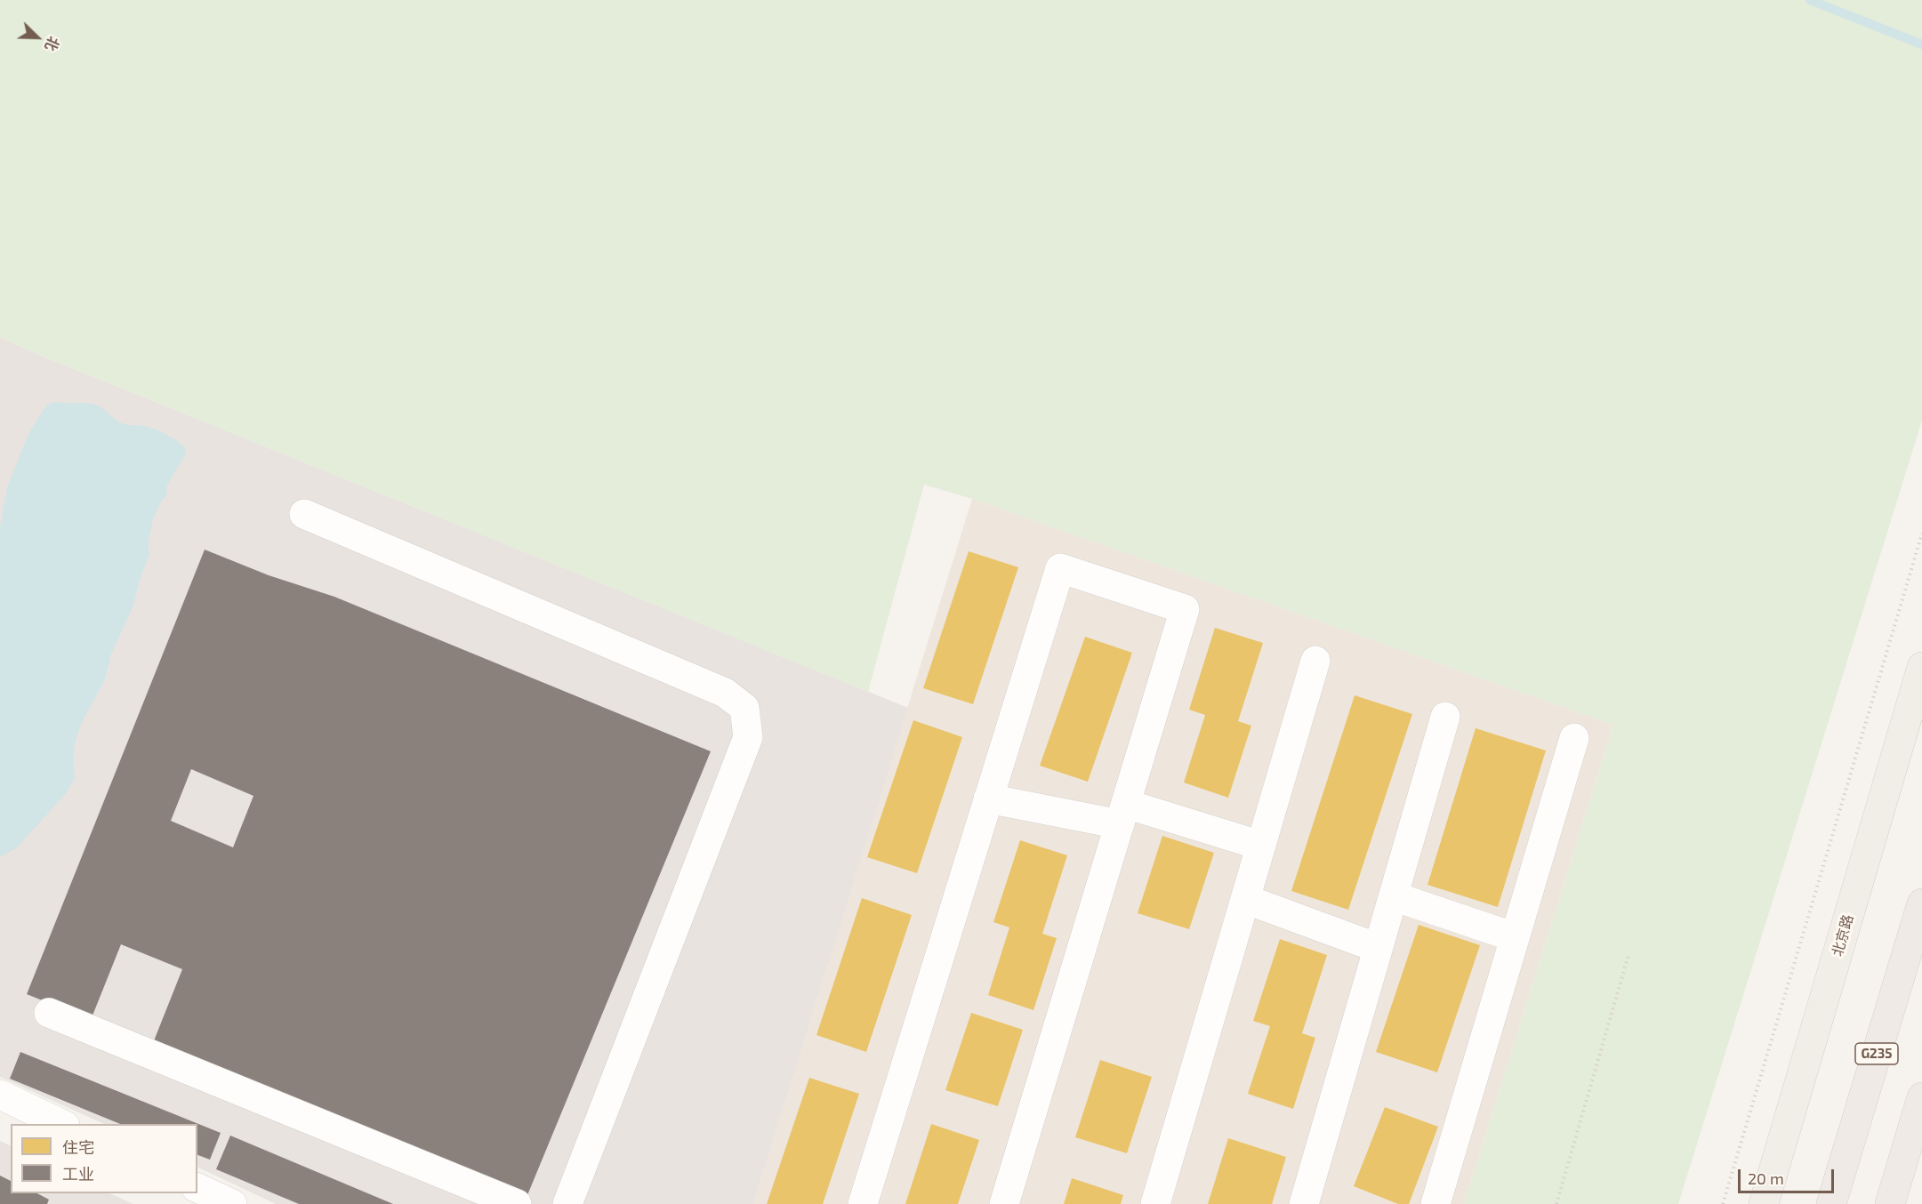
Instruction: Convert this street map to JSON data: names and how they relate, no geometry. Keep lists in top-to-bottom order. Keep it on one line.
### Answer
{"streets":{"highway":["G235"],"main road":["北京路"]},"legend":["住宅","工业"],"scale_bar":"20 m","north":"bottom right"}
